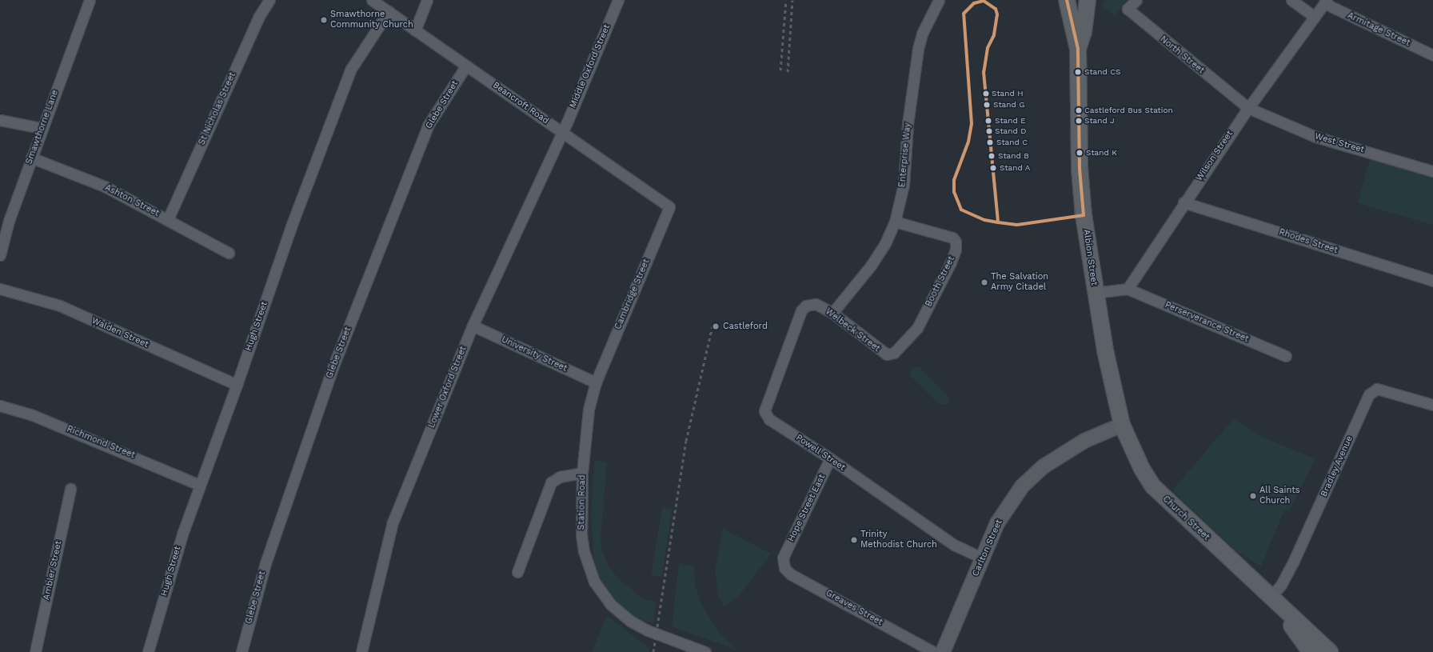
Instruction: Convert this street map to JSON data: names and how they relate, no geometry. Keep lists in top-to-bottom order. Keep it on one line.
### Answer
{"streets":{"main road":["Albion Street","Church Street"],"street":["Armitage Street","North Street","Middle Oxford Street","Beancroft Road","Glebe Street","St Nicholas Street","Smawthorne Lane","West Street","Enterprise Way","Wilson Street","Ashton Street","Rhodes Street","Booth Street","Cambridge Street","Perserverance Street","Hugh Street","Welbeck Street","Walden Street","University Street","Lower Oxford Street","Richmond Street","Powell Street","Bradley Avenue","Station Road","Hope Street East","Carlton Street","Ambler Street","Greaves Street"]},"crossings":[["Armitage Street","Wilson Street"],["North Street","West Street"],["North Street","Wilson Street"],["Middle Oxford Street","Beancroft Road"],["Middle Oxford Street","Lower Oxford Street"],["Beancroft Road","Glebe Street"],["Beancroft Road","Cambridge Street"],["Beancroft Road","Hugh Street"],["Beancroft Road","Lower Oxford Street"],["St Nicholas Street","Ashton Street"],["Smawthorne Lane","Ashton Street"],["West Street","Wilson Street"],["Enterprise Way","Booth Street"],["Enterprise Way","Welbeck Street"],["Wilson Street","Rhodes Street"],["Wilson Street","Perserverance Street"],["Albion Street","Church Street"],["Albion Street","Carlton Street"],["Booth Street","Welbeck Street"],["Cambridge Street","University Street"],["Cambridge Street","Station Road"],["Hugh Street","Walden Street"],["Hugh Street","Richmond Street"],["Welbeck Street","Powell Street"],["University Street","Lower Oxford Street"],["University Street","Station Road"],["Powell Street","Hope Street East"],["Powell Street","Carlton Street"],["Bradley Avenue","Church Street"],["Hope Street East","Greaves Street"],["Church Street","Carlton Street"]],"places":["Smawthorne Community Church","Stand CS","Stand H","Stand G","Castleford Bus Station","Stand E","Stand J","Stand D","Stand C","Stand K","Stand B","Stand A","The Salvation Army Citadel","Castleford","All Saints Church","Trinity Methodist Church"]}
